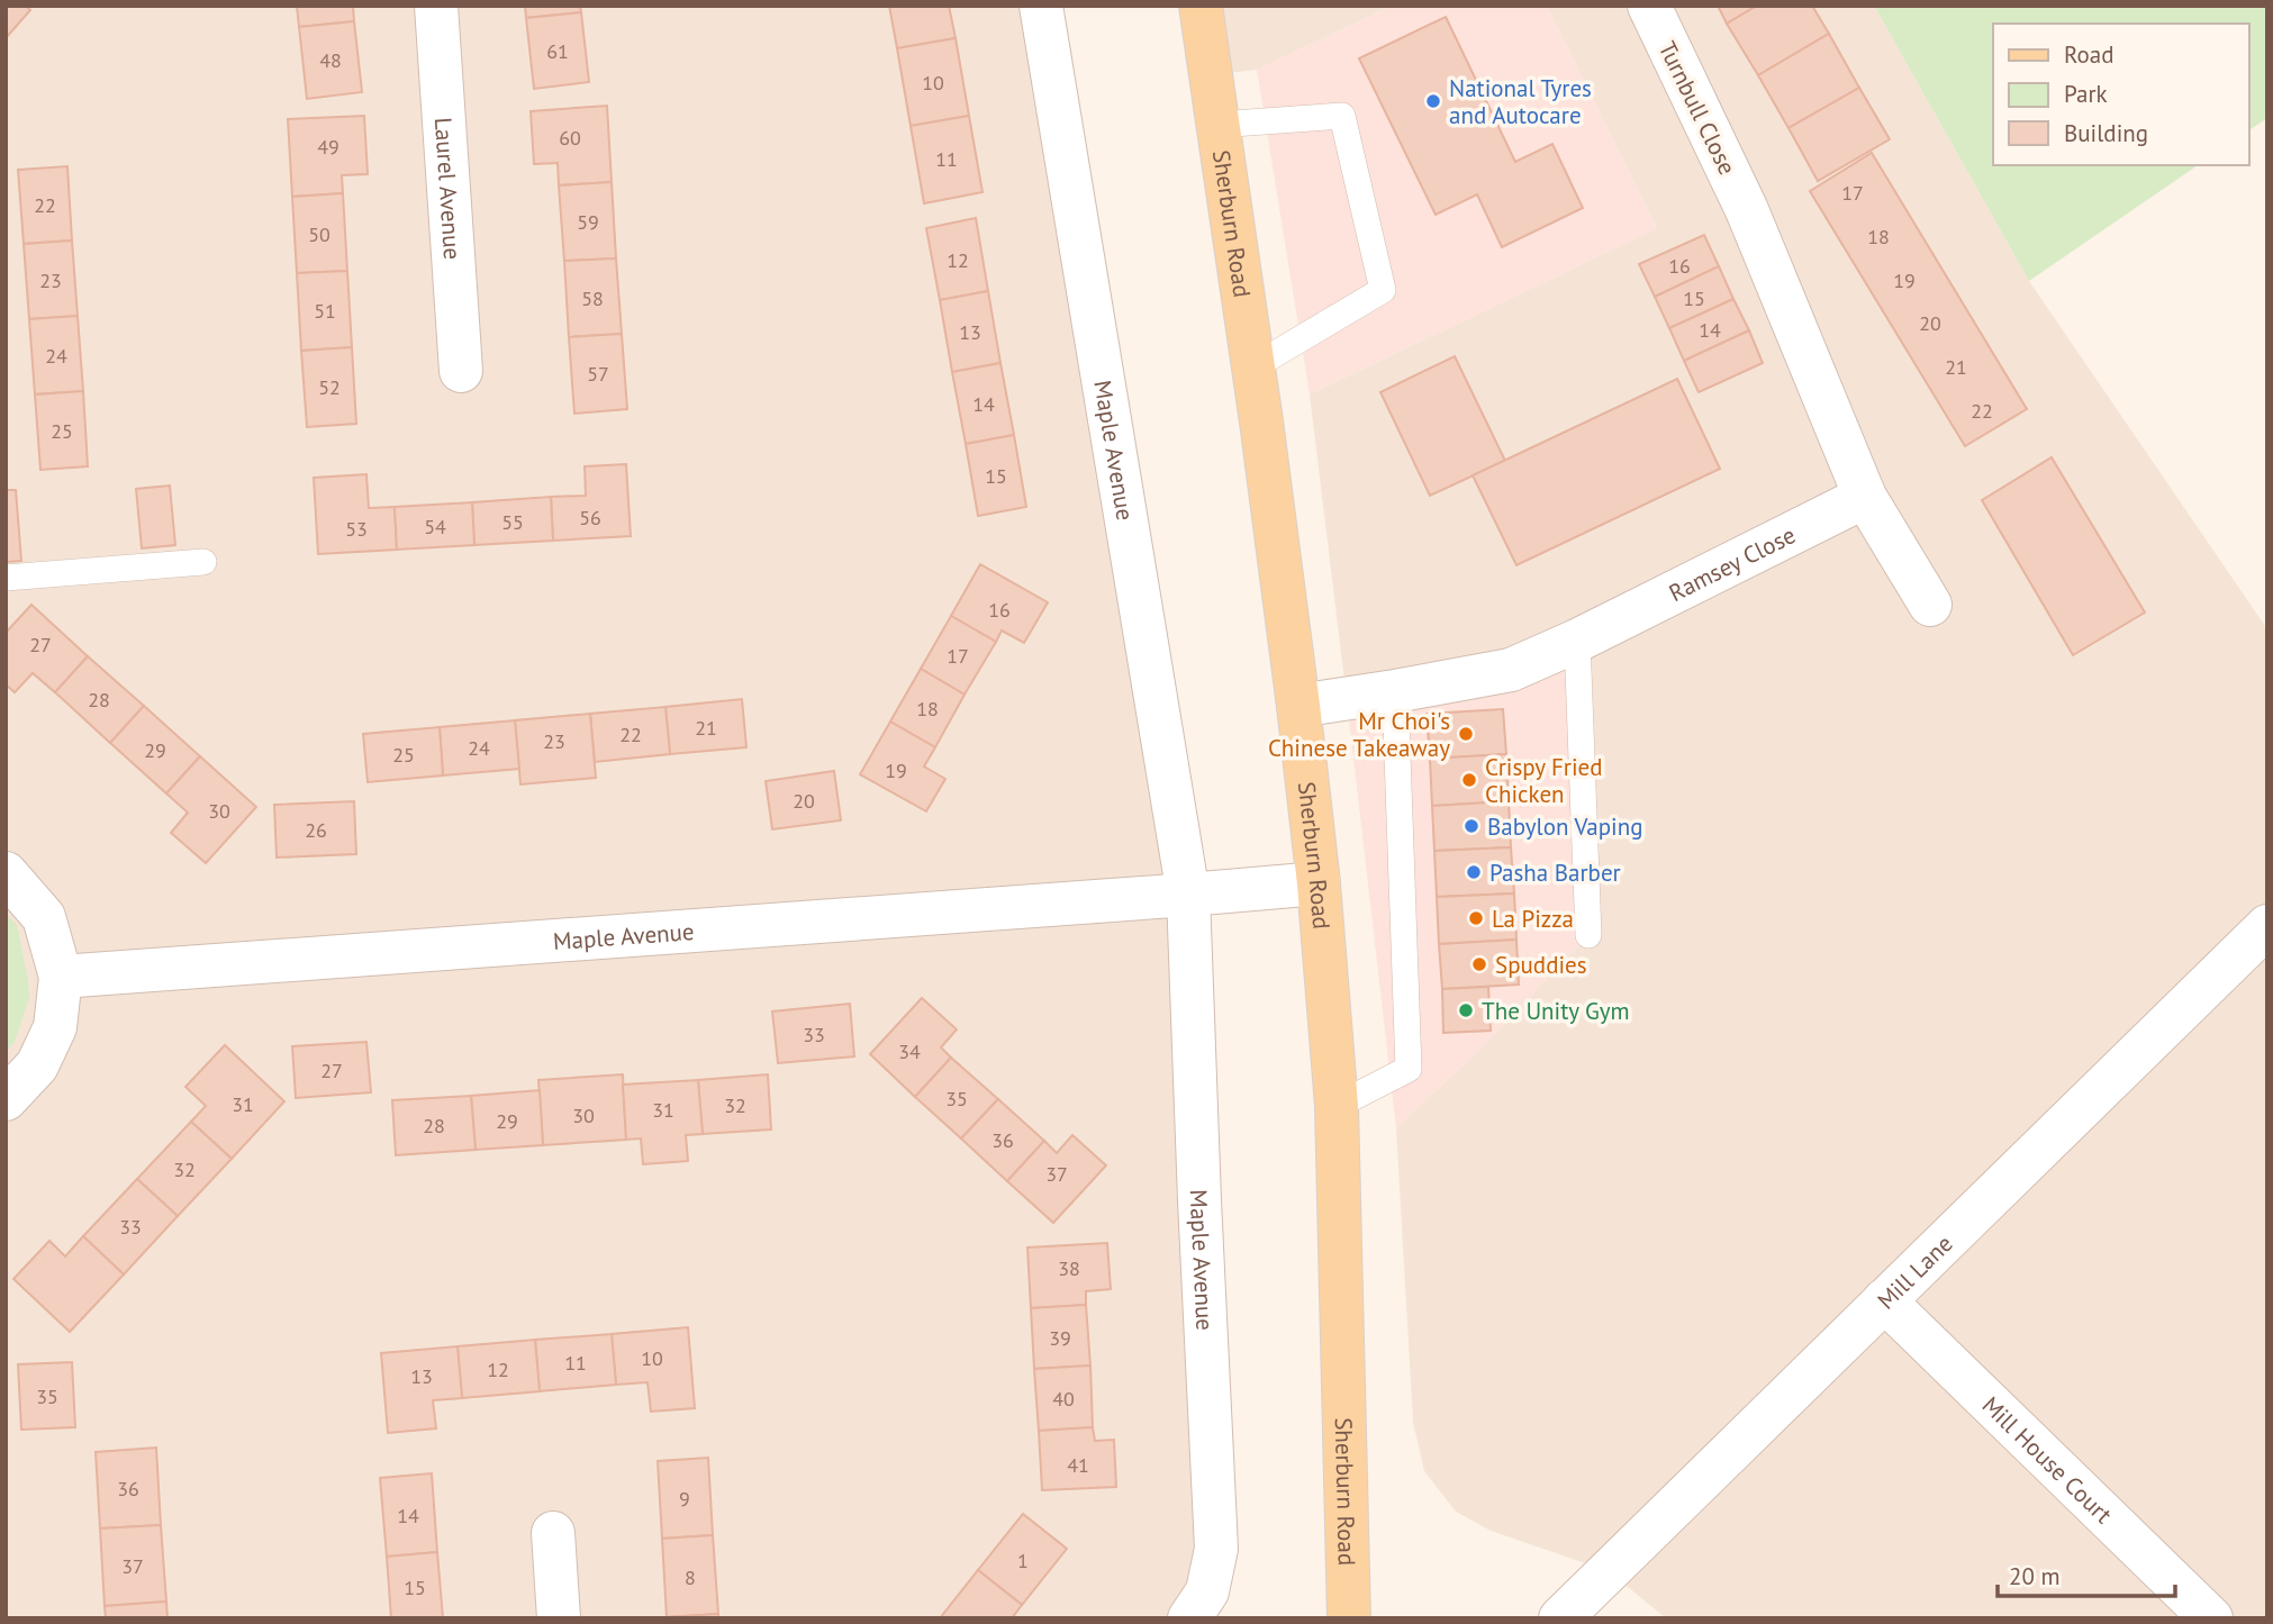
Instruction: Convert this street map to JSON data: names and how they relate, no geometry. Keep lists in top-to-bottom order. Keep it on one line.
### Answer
{"streets":{"main road":["Sherburn Road"],"street":["Turnbull Close","Laurel Avenue","Maple Avenue","Ramsey Close","Mill Lane","Mill House Court"]},"crossings":[["Turnbull Close","Ramsey Close"],["Sherburn Road","Maple Avenue"],["Sherburn Road","Ramsey Close"],["Mill Lane","Mill House Court"]],"places":["National Tyres and Autocare","Mr Choi's Chinese Takeaway","Crispy Fried Chicken","Babylon Vaping","Pasha Barber","La Pizza","Spuddies","The Unity Gym"],"house_numbers":["61","48","10","60","49","11","17","22","59","50","18","12","16","23","19","58","15","51","20","14","13","24","21","57","52","14","22","25","15","56","55","54","53","16","27","17","28","18","21","22","23","24","29","25","19","20","30","26","33","34","27","35","31","32","31","30","29","28","36","32","37","33","38","39","10","11","12","13","35","40","41","36","9","14","1","37","8","15"],"legend":["Road","Park","Building"],"scale_bar":"20 m"}
